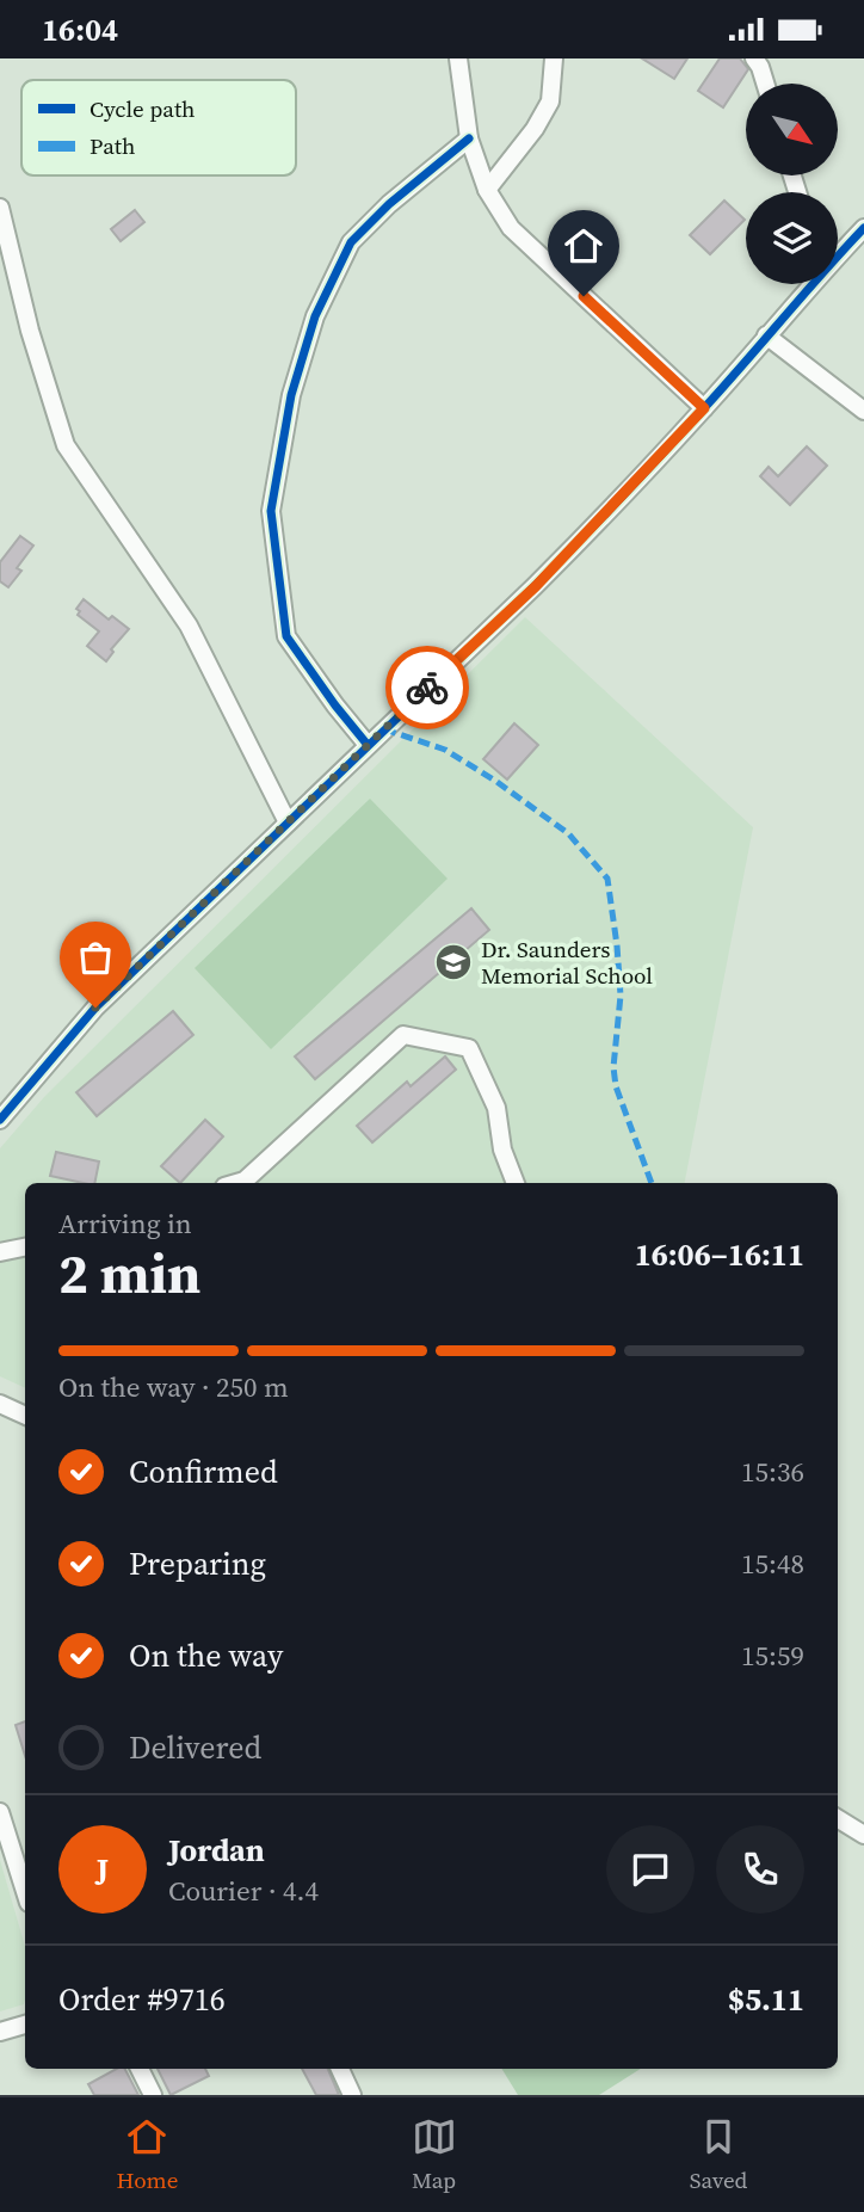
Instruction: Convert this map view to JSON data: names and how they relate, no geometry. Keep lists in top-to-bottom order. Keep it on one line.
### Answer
{"places":{"school or university":["Dr. Saunders Memorial School"]},"legend":["Cycle path","Path"],"north":"bottom right","page":{"status":"16:04","heading":["2 min","Arriving in","16:06–16:11"],"panel":["Jordan","Courier · 4.4","Order #9716","$5.11"],"bar":"On the way · 250 m","list":[["Confirmed","15:36"],["Preparing","15:48"],["On the way","15:59"],"Delivered"],"round":"J","tabs":["Home","Map","Saved"]}}
